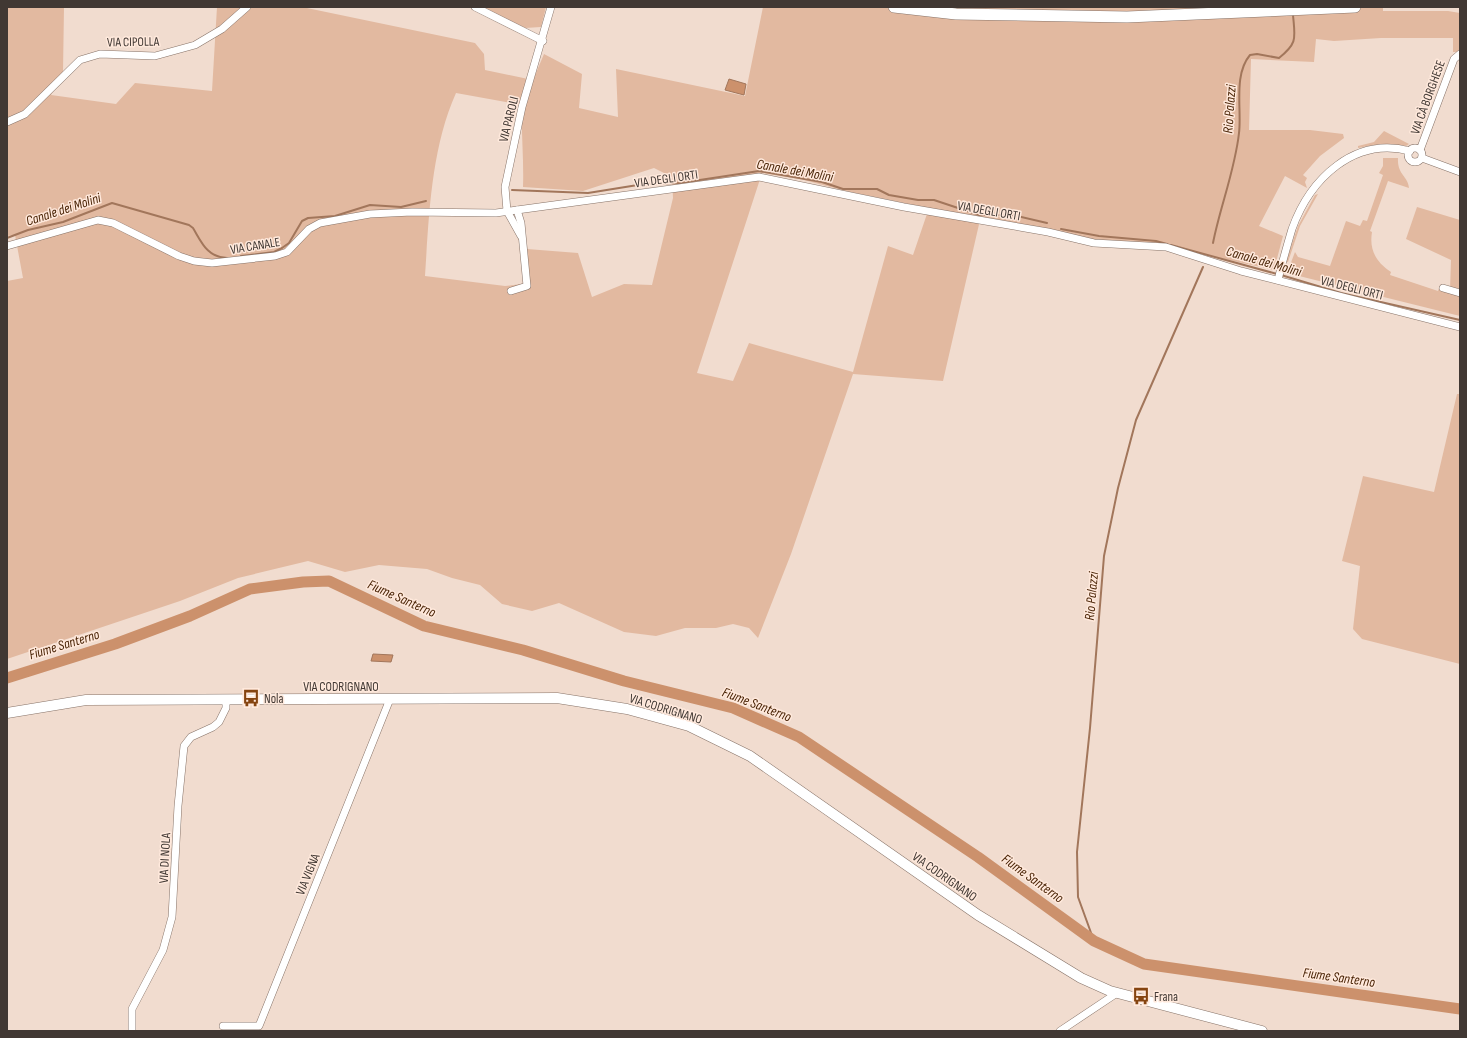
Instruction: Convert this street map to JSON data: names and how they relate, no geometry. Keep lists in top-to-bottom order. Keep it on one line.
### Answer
{"streets":{"street":["VIA CIPOLLA","VIA CÀ BORGHESE","VIA PAROLI","VIA DEGLI ORTI","VIA CANALE","VIA CODRIGNANO","VIA DI NOLA","VIA VIGNA"]},"crossings":[["VIA PAROLI","VIA DEGLI ORTI"],["VIA PAROLI","VIA CANALE"],["VIA DEGLI ORTI","VIA CANALE"],["VIA CODRIGNANO","VIA DI NOLA"],["VIA CODRIGNANO","VIA VIGNA"]],"water":["Rio Palazzi","Canale dei Molini","Fiume Santerno"],"places":{"bus stop":["Nola","Frana"]}}
